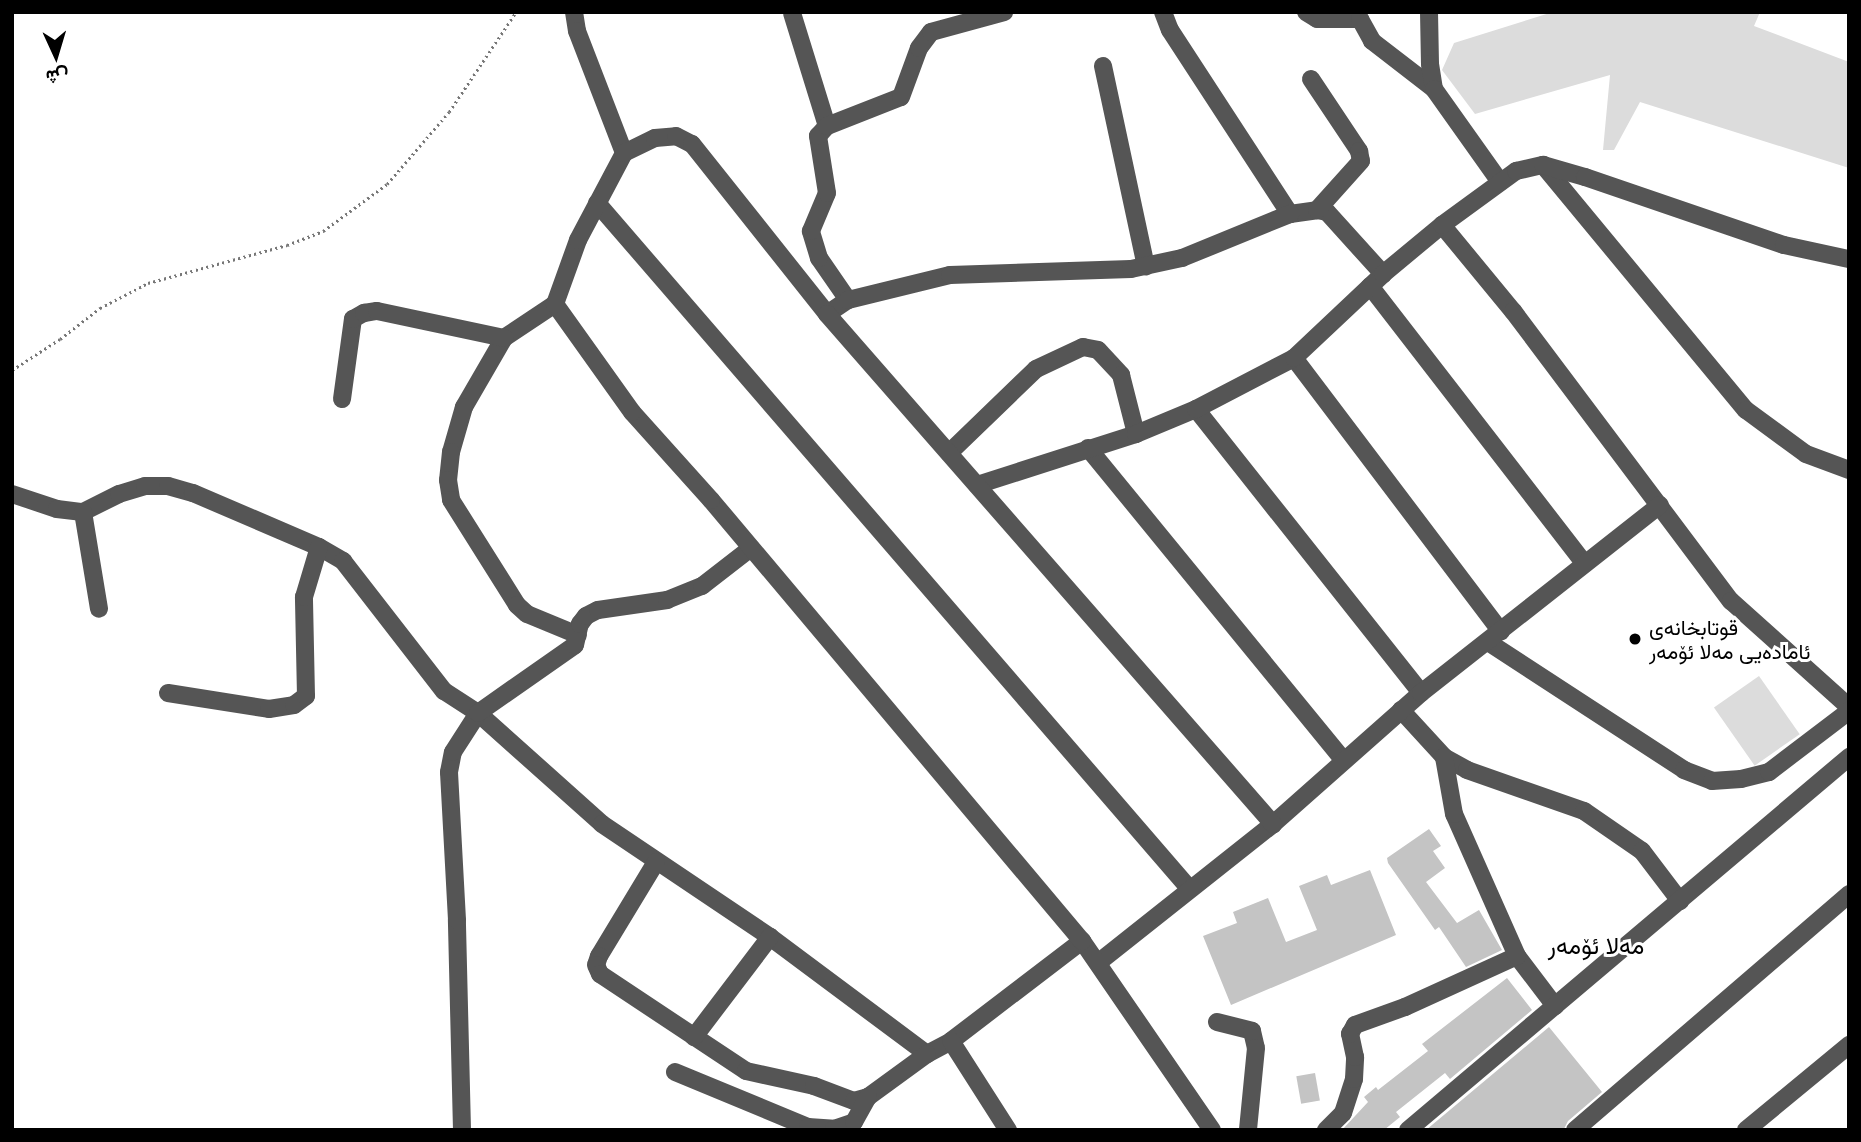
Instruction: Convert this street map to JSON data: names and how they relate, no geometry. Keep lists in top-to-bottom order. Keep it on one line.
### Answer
{"districts":["مەلا ئۆمەر"],"places":["قوتابخانەی ئامادەیی مەلا ئۆمەر"],"north":"bottom"}
